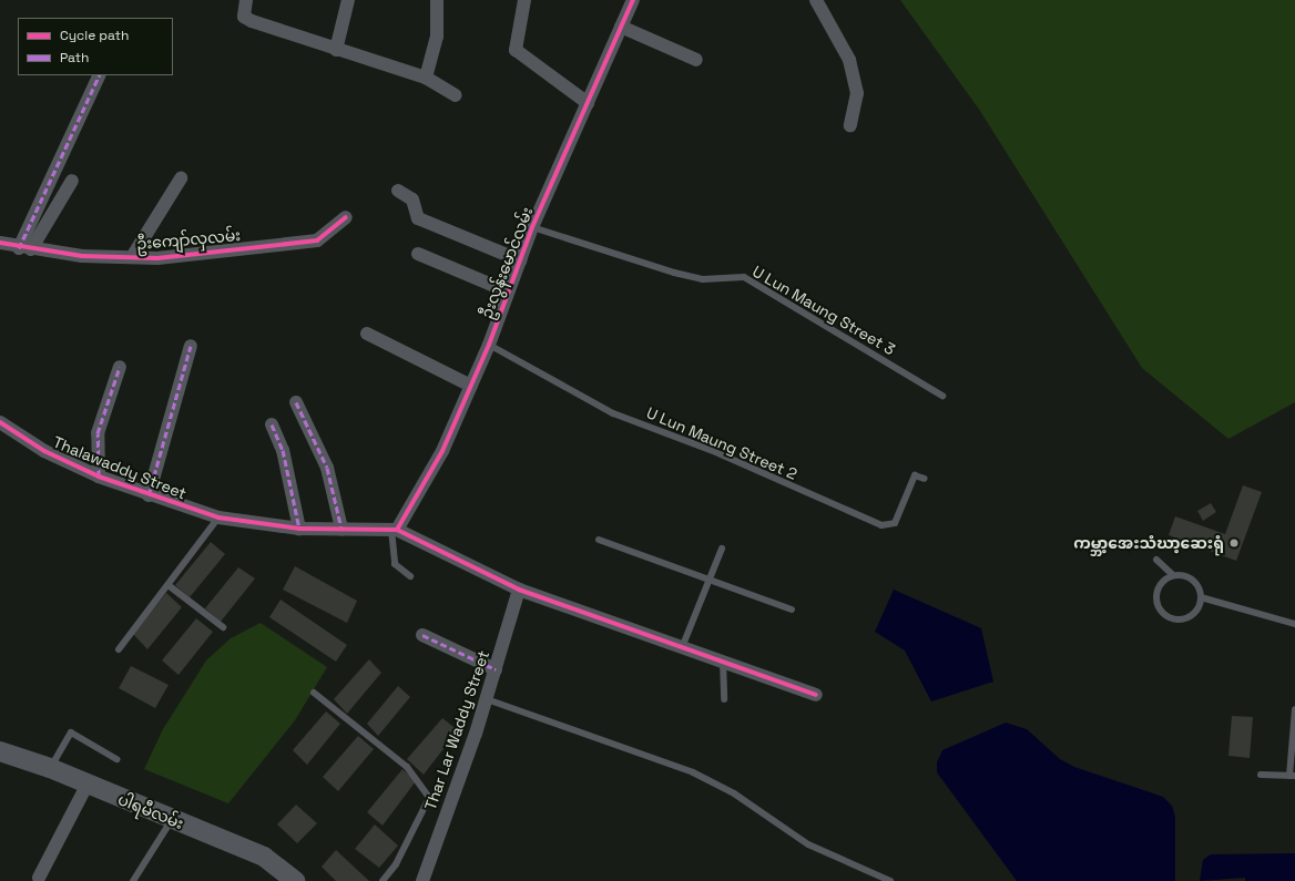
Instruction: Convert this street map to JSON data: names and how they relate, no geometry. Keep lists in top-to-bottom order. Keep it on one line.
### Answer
{"streets":{"main road":["ပါရမီလမ်း"],"street":["ဦးကျော်လှလမ်း","ဦးလွန်းမောင်လမ်း","Thalawaddy Street","Thar Lar Waddy Street"],"lane":["U Lun Maung Street 3","U Lun Maung Street 2"]},"crossings":[["ဦးလွန်းမောင်လမ်း","U Lun Maung Street 3"],["ဦးလွန်းမောင်လမ်း","U Lun Maung Street 2"],["ဦးလွန်းမောင်လမ်း","Thalawaddy Street"]],"places":["ကမ္ဘာ့အေးသံဃာ့ဆေးရုံ"],"legend":["Cycle path","Path"]}
